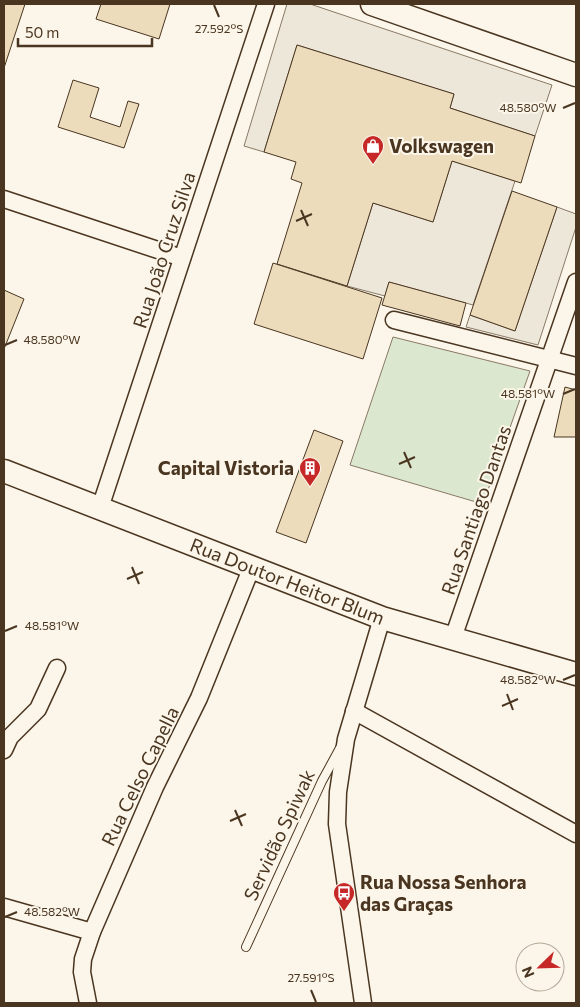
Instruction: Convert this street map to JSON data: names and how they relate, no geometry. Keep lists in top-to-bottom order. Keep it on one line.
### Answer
{"streets":{"street":["Rua João Cruz Silva","Rua Santiago Dantas","Rua Doutor Heitor Blum","Rua Celso Capella"],"lane":["Servidão Spiwak"]},"crossings":[["Rua João Cruz Silva","Rua Doutor Heitor Blum"],["Rua Santiago Dantas","Rua Doutor Heitor Blum"],["Rua Doutor Heitor Blum","Rua Celso Capella"]],"places":{"shop":["Volkswagen"],"building":["Capital Vistoria"],"bus stop":["Rua Nossa Senhora das Graças"]},"scale_bar":"50 m","north":"bottom left","coordinates":["27.592°S","48.580°W","48.581°W","48.582°W","27.591°S"]}
